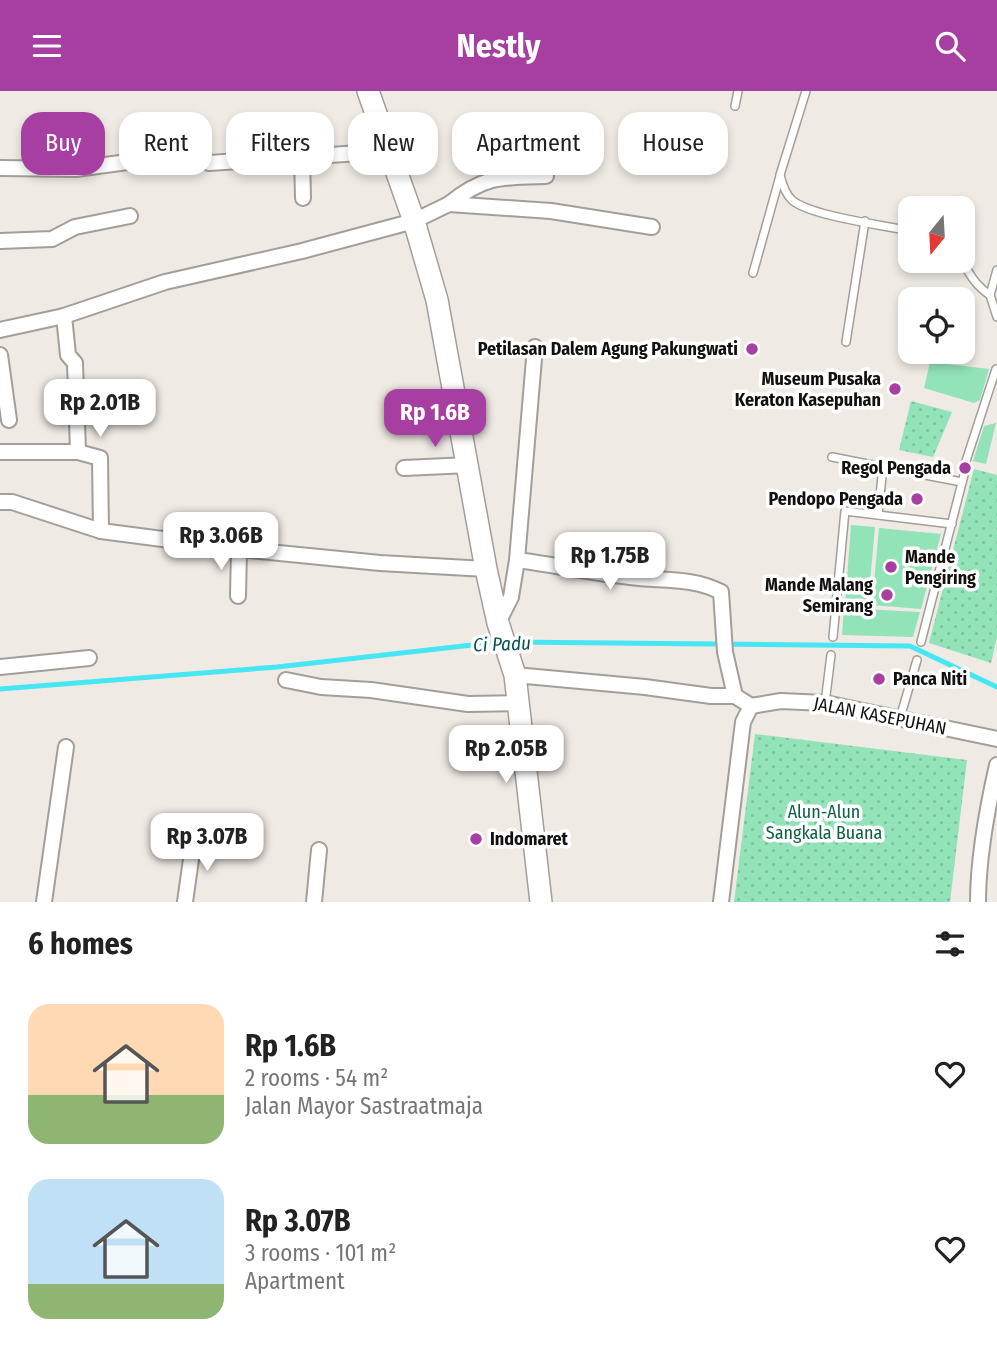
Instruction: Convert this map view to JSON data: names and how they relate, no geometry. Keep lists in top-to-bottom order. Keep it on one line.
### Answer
{"streets":{"street":["JALAN KASEPUHAN"]},"water":["Ci Padu"],"parks":["Alun-Alun Sangkala Buana"],"places":["Petilasan Dalem Agung Pakungwati","Museum Pusaka Keraton Kasepuhan","Regol Pengada","Pendopo Pengada","Mande Pengiring","Mande Malang Semirang","Panca Niti","Indomaret"],"north":"bottom","page":{"header":"Nestly","chip":["Buy","Rent","Filters","New","Apartment","House"],"price":["Rp 2.01B","Rp 1.6B","Rp 3.06B","Rp 1.75B","Rp 2.05B","Rp 3.07B"],"heading":"6 homes","list":[{"name":"Rp 1.6B","note":"2 rooms · 54 m² · Jalan Mayor Sastraatmaja"},{"name":"Rp 3.07B","note":"3 rooms · 101 m² · Apartment"}]}}
